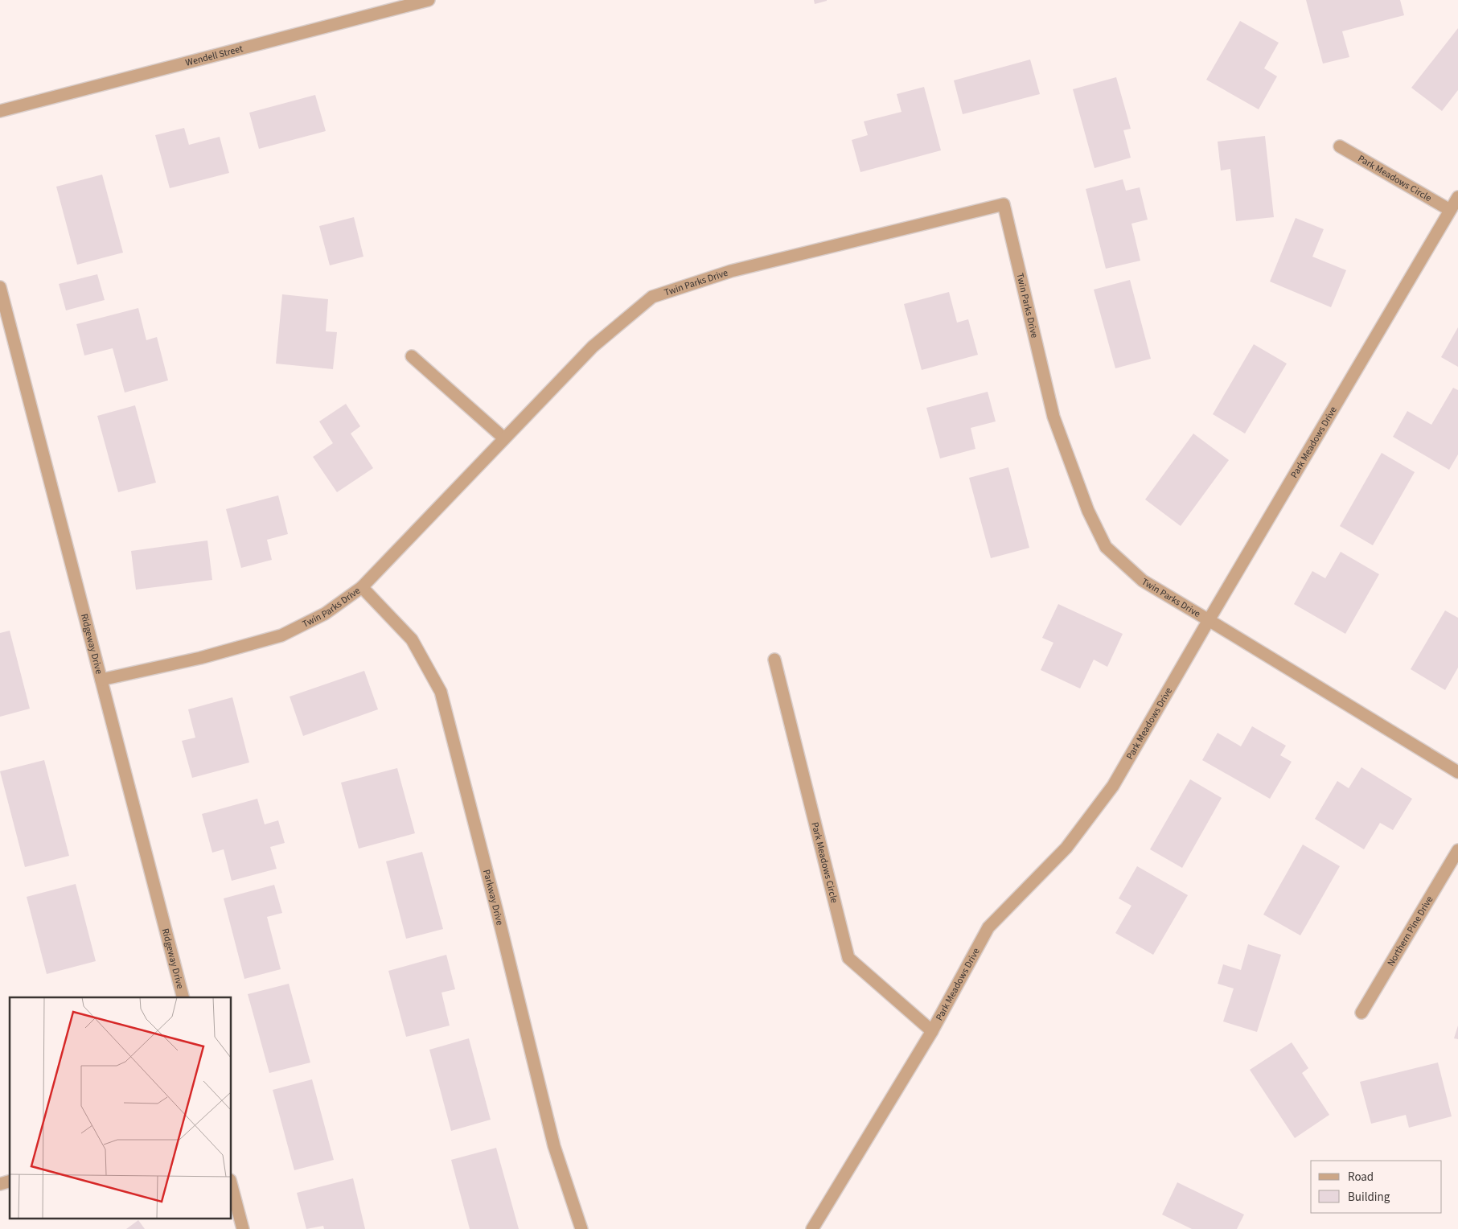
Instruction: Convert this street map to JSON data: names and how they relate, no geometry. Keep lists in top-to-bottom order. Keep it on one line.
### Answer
{"streets":{"street":["Wendell Street","Park Meadows Circle","Twin Parks Drive","Park Meadows Drive","Ridgeway Drive","Parkway Drive","Northern Pine Drive"]},"crossings":[["Park Meadows Circle","Park Meadows Drive"],["Twin Parks Drive","Park Meadows Drive"],["Twin Parks Drive","Ridgeway Drive"],["Twin Parks Drive","Parkway Drive"]],"legend":["Road","Building"]}
